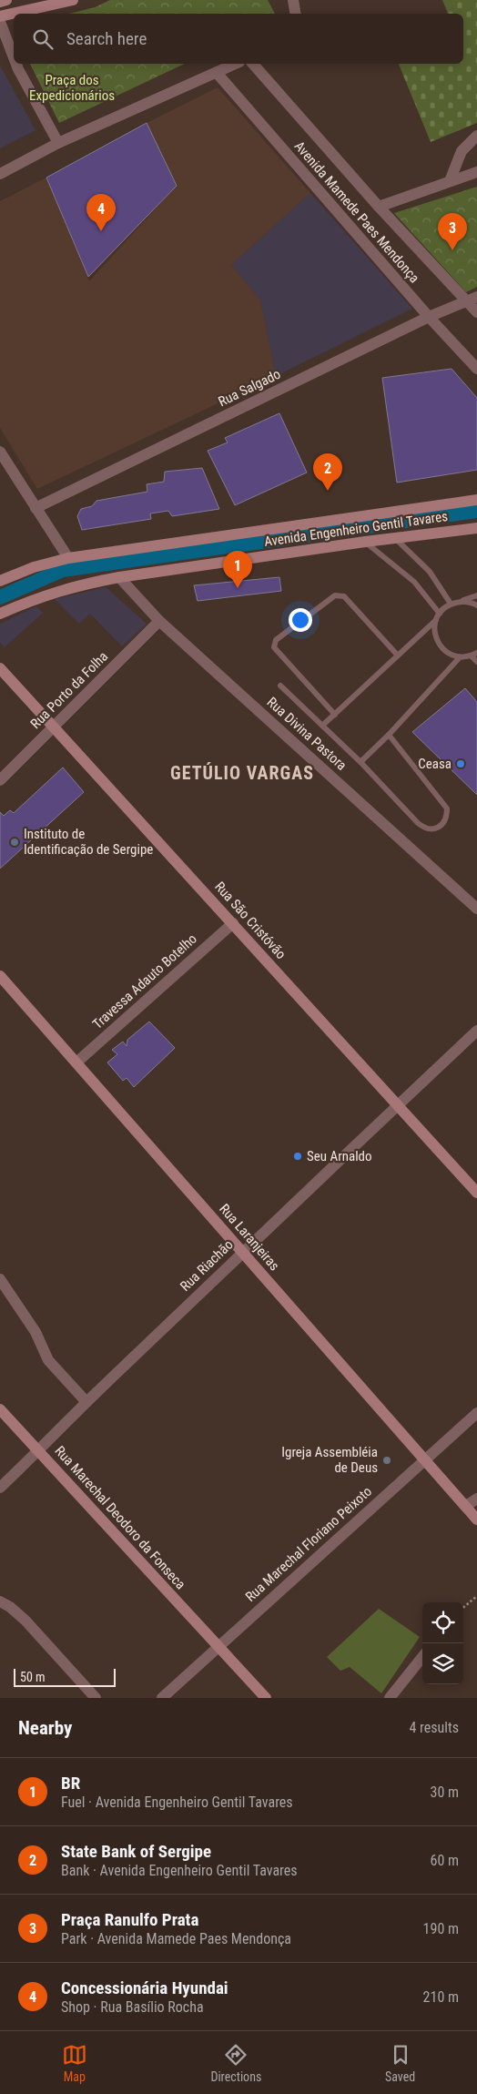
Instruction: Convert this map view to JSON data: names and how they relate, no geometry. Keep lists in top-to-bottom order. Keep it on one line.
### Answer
{"streets":{"main road":["Avenida Engenheiro Gentil Tavares","Rua São Cristóvão","Rua Laranjeiras","Rua Marechal Deodoro da Fonseca"],"street":["Avenida Mamede Paes Mendonça","Rua Salgado","Rua Porto da Folha","Rua Divina Pastora","Travessa Adauto Botelho","Rua Riachão","Rua Marechal Floriano Peixoto"]},"crossings":[["Avenida Mamede Paes Mendonça","Rua Salgado"],["Avenida Engenheiro Gentil Tavares","Rua Divina Pastora"],["Rua Porto da Folha","Rua Divina Pastora"],["Rua Porto da Folha","Rua São Cristóvão"],["Rua São Cristóvão","Travessa Adauto Botelho"],["Rua São Cristóvão","Rua Riachão"],["Travessa Adauto Botelho","Rua Laranjeiras"],["Rua Laranjeiras","Rua Riachão"],["Rua Laranjeiras","Rua Marechal Floriano Peixoto"],["Rua Riachão","Rua Marechal Deodoro da Fonseca"],["Rua Marechal Deodoro da Fonseca","Rua Marechal Floriano Peixoto"]],"districts":["GETÚLIO VARGAS"],"parks":["Praça dos Expedicionários"],"places":["Ceasa","Instituto de Identificação de Sergipe","Seu Arnaldo","Igreja Assembléia de Deus"],"scale_bar":"50 m","page":{"search":"Search here","pins":["4","3","2","1"],"scale":"50 m","heading":["Nearby","4 results"],"list":[{"mark":"1","name":"BR","note":"Fuel · Avenida Engenheiro Gentil Tavares","value":"30 m"},{"mark":"2","name":"State Bank of Sergipe","note":"Bank · Avenida Engenheiro Gentil Tavares","value":"60 m"},{"mark":"3","name":"Praça Ranulfo Prata","note":"Park · Avenida Mamede Paes Mendonça","value":"190 m"},{"mark":"4","name":"Concessionária Hyundai","note":"Shop · Rua Basílio Rocha","value":"210 m"}],"nav":["Map","Directions","Saved"]}}
